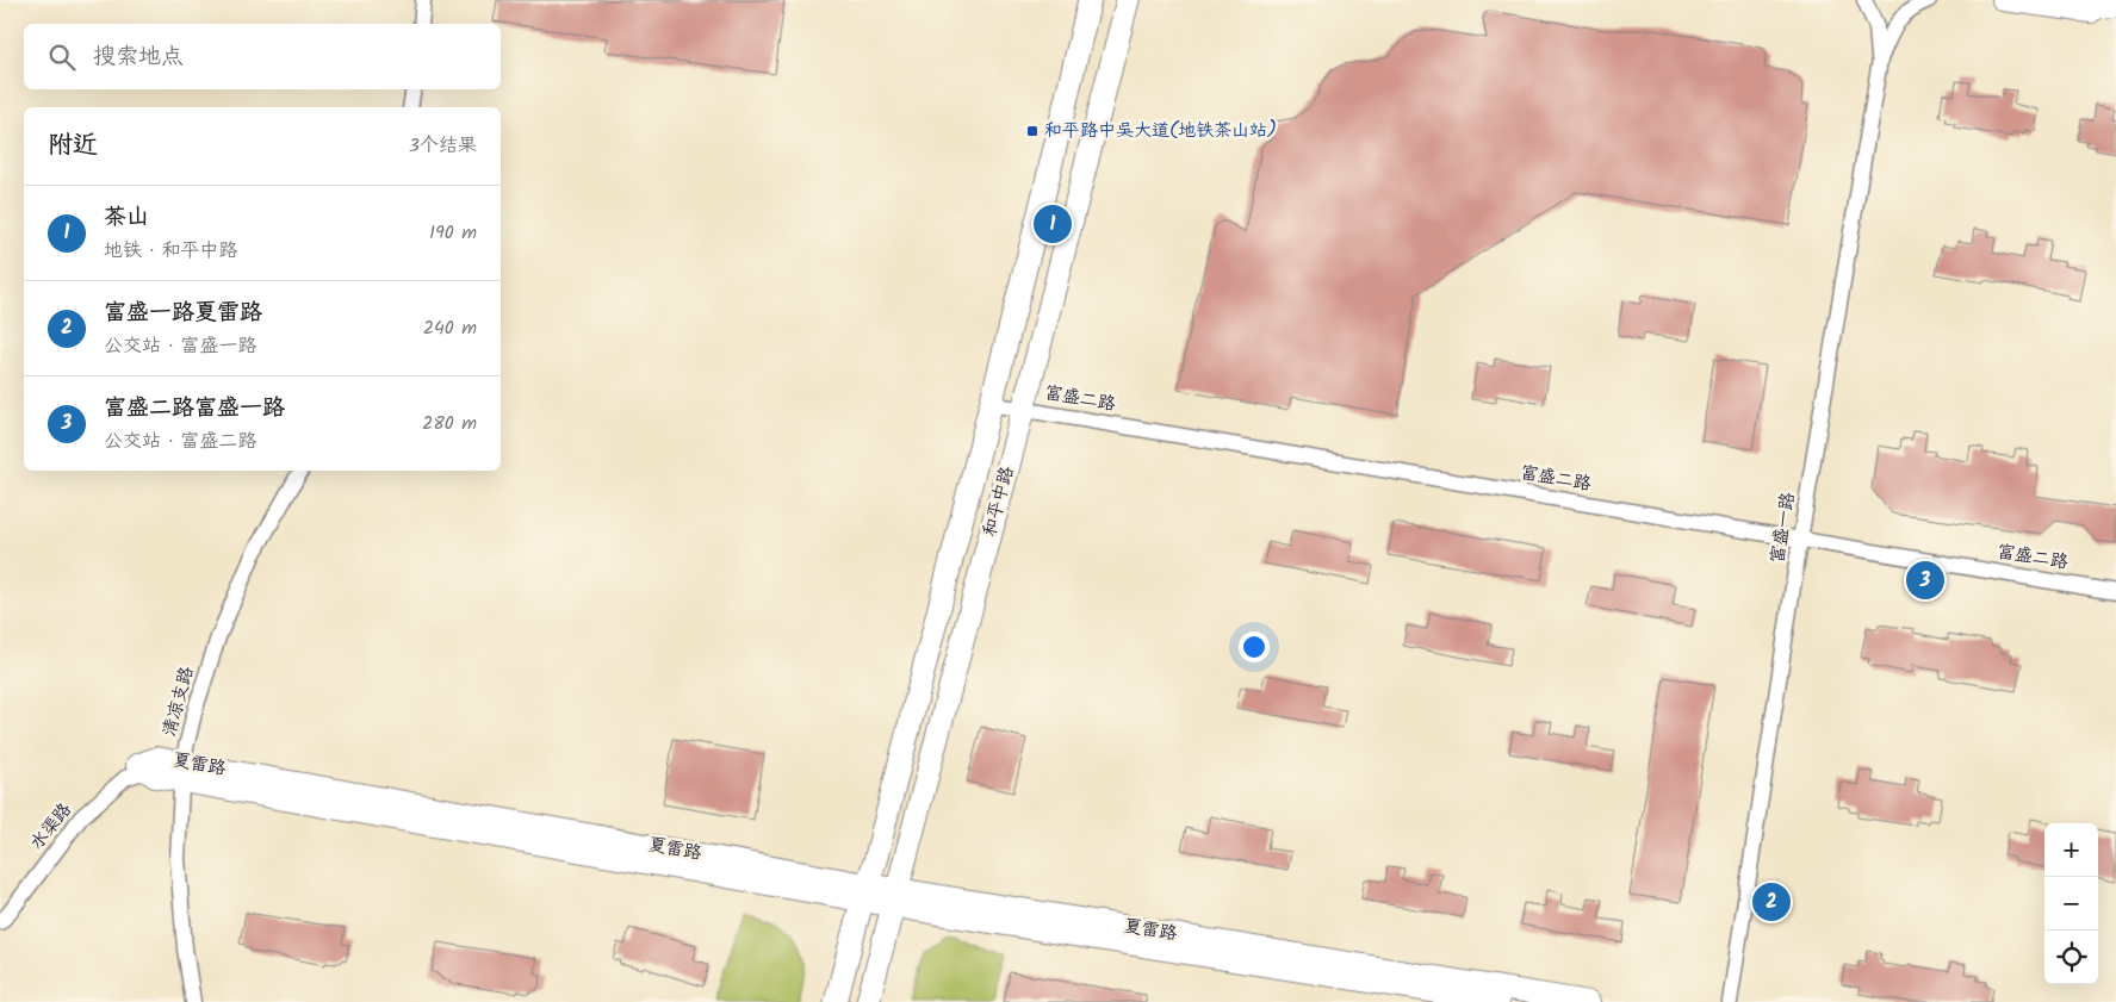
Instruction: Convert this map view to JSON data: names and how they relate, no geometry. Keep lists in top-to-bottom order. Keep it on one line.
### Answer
{"streets":{"main road":["和平中路"],"street":["富盛二路","富盛一路","清凉支路","夏雷路","水渠路"]},"crossings":[["富盛二路","和平中路"],["富盛二路","富盛一路"],["和平中路","夏雷路"],["清凉支路","夏雷路"],["夏雷路","水渠路"]],"places":{"transit":["和平路中吴大道(地铁茶山站)"]},"page":{"search":"搜索地点","heading":["附近","3个结果"],"list":[{"mark":"1","name":"茶山","note":"地铁 · 和平中路","value":"190 m"},{"mark":"2","name":"富盛一路夏雷路","note":"公交站 · 富盛一路","value":"240 m"},{"mark":"3","name":"富盛二路富盛一路","note":"公交站 · 富盛二路","value":"280 m"}],"pins":["1","3","2"],"map_buttons":["+","−"]}}
